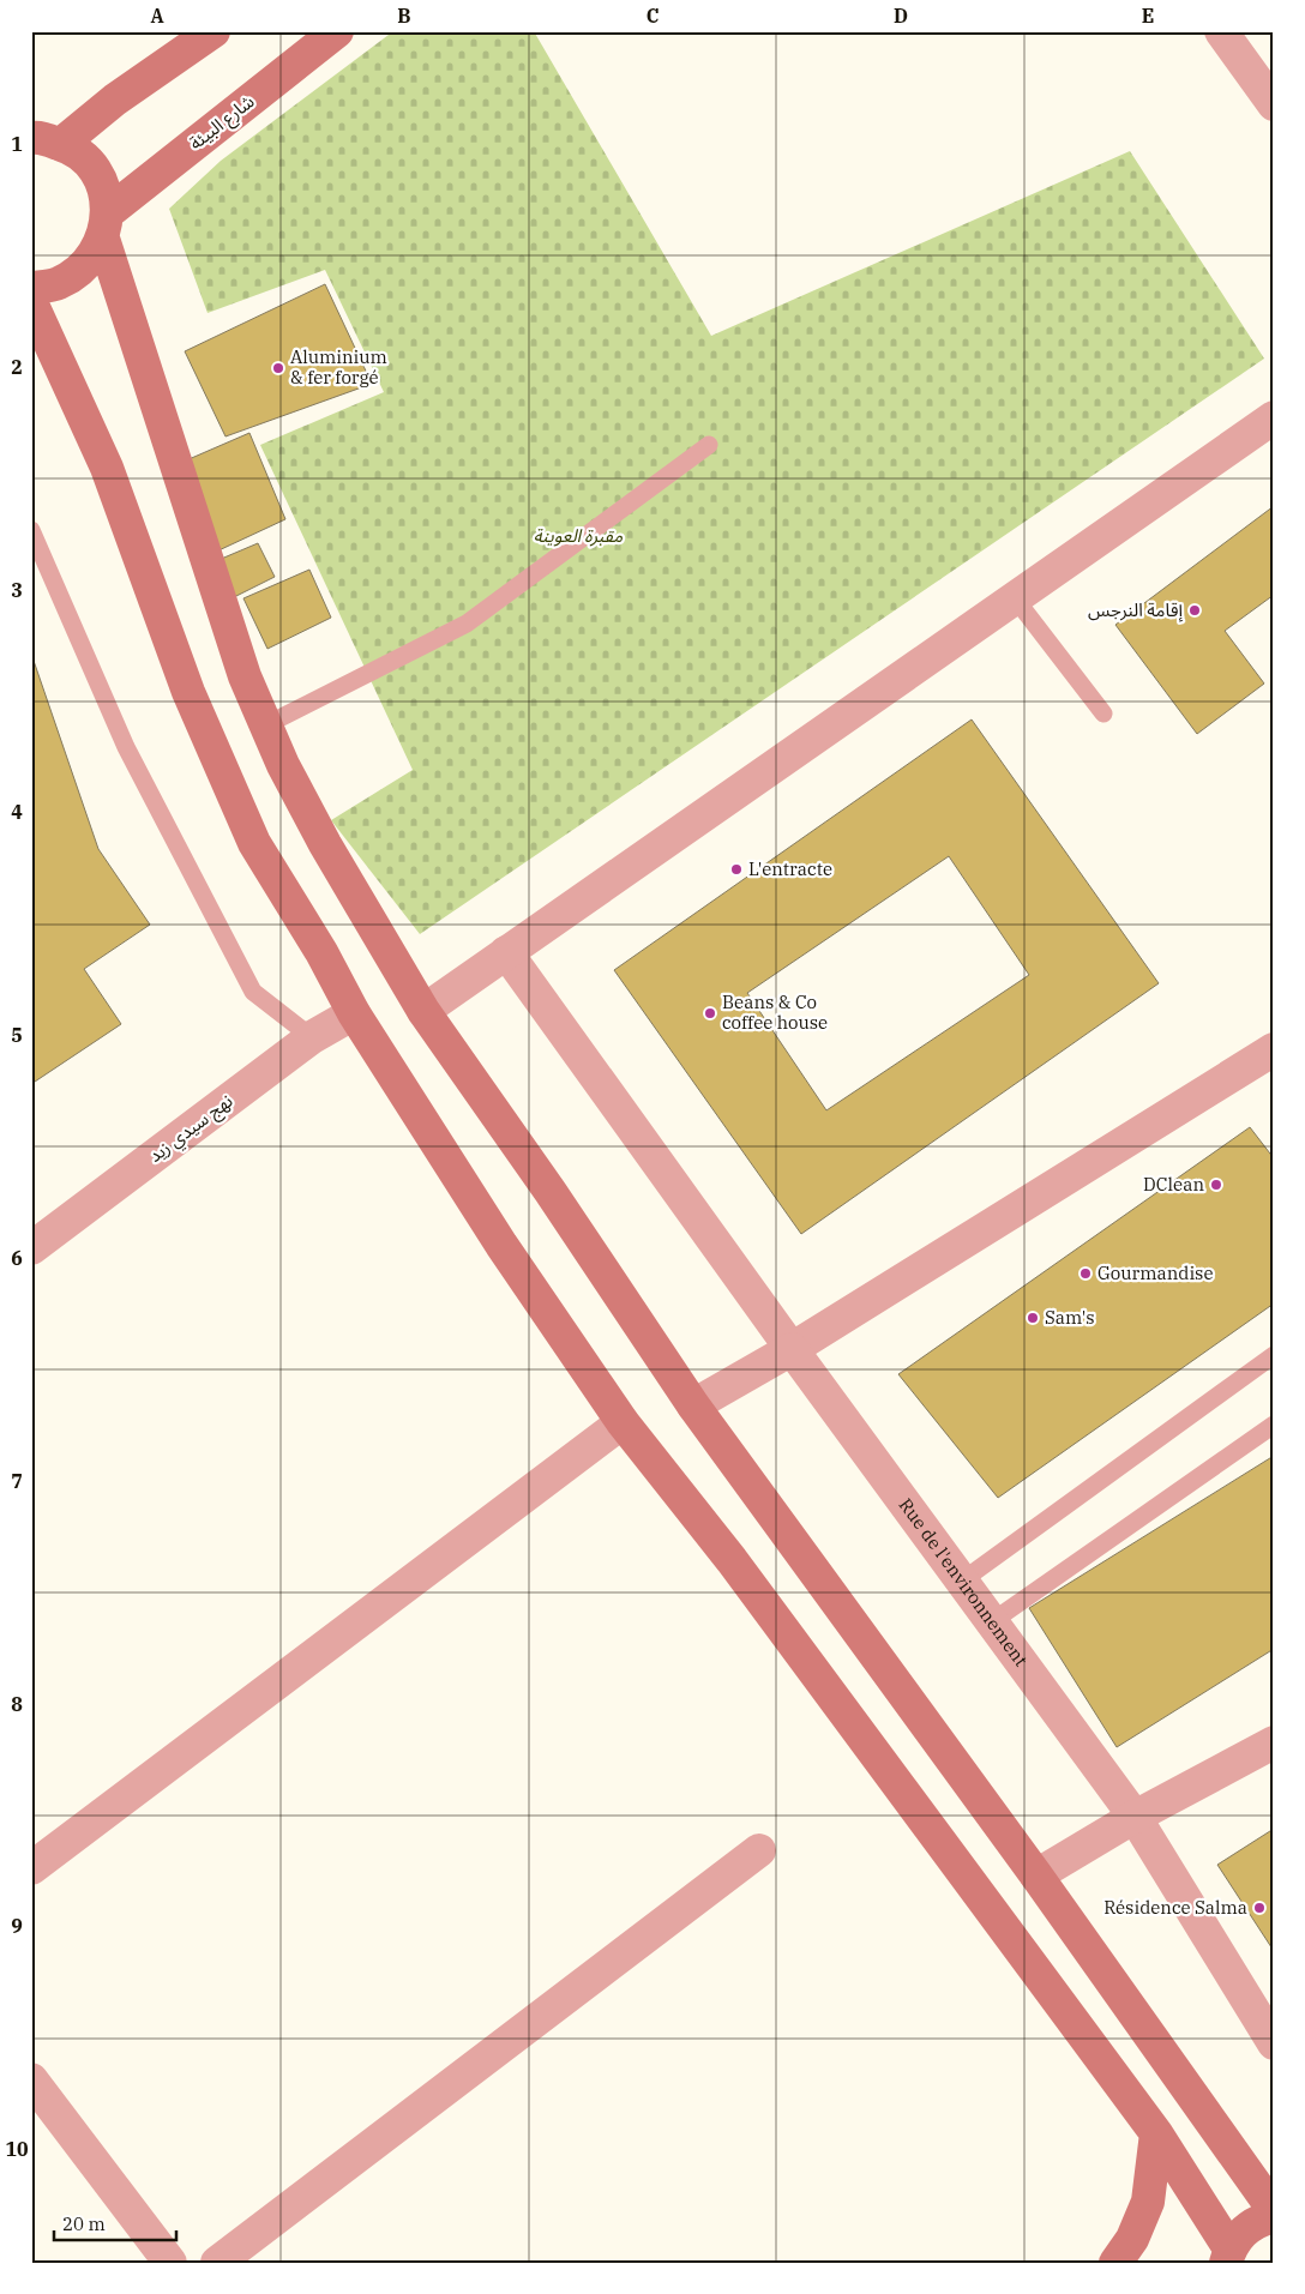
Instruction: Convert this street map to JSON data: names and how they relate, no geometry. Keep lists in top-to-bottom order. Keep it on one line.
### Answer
{"streets":{"main road":["شارع البيئة"],"street":["نهج سيدي زيد","Rue de l'environnement"]},"parks":["مقبرة العوينة"],"places":["Aluminium & fer forgé","إقامة النرجس","L'entracte","Beans & Co coffee house","DClean","Gourmandise","Sam's","Résidence Salma"],"scale_bar":"20 m","grid":{"columns":["A","B","C","D","E"],"rows":["1","2","3","4","5","6","7","8","9","10"]}}
